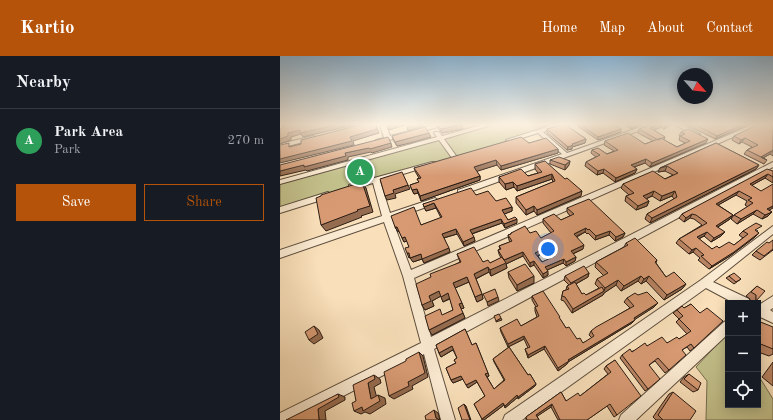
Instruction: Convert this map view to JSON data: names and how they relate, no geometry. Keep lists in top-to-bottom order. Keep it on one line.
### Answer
{"north":"bottom right","page":{"header":"Kartio","nav":["Home","Map","About","Contact"],"heading":"Nearby","list":[{"mark":"A","name":"Park Area","note":"Park","value":"270 m"}],"pins":"A","buttons":["Save","Share"],"map_buttons":["+","−"]}}
